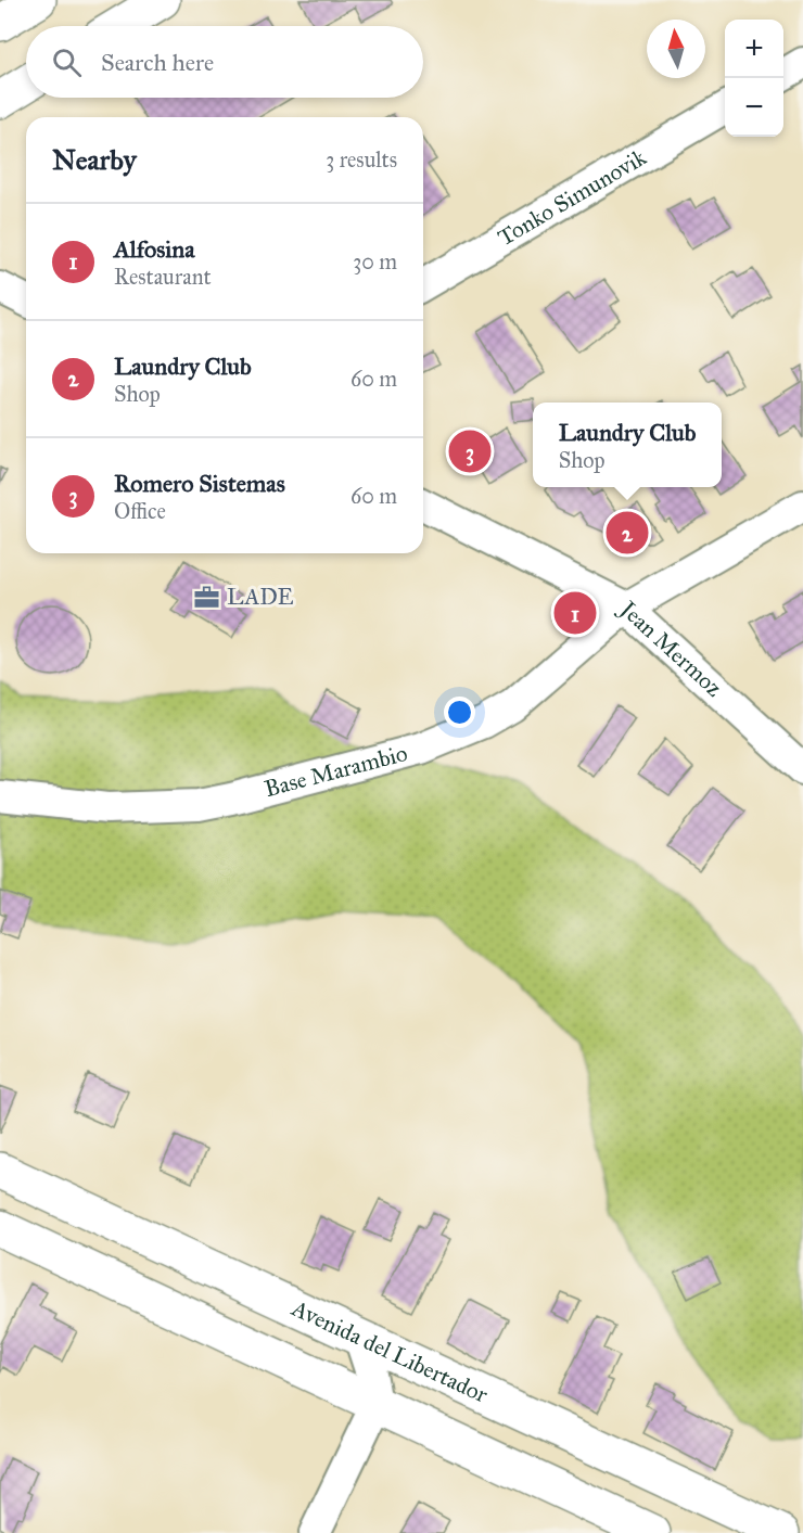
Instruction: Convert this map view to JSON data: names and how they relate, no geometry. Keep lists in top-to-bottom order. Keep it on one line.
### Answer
{"streets":{"main road":["Avenida del Libertador"],"street":["Tonko Simunovik","Jean Mermoz","Base Marambio"]},"crossings":[["Jean Mermoz","Base Marambio"]],"places":{"office":["LADE"]},"north":"top","page":{"map_buttons":["+","−"],"search":"Search here","heading":["Nearby","3 results"],"list":[{"mark":"1","name":"Alfosina","note":"Restaurant","value":"30 m"},{"mark":"2","name":"Laundry Club","note":"Shop","value":"60 m"},{"mark":"3","name":"Romero Sistemas","note":"Office","value":"60 m"}],"popup":["Laundry Club","Shop"],"pins":["3","2","1"]}}
